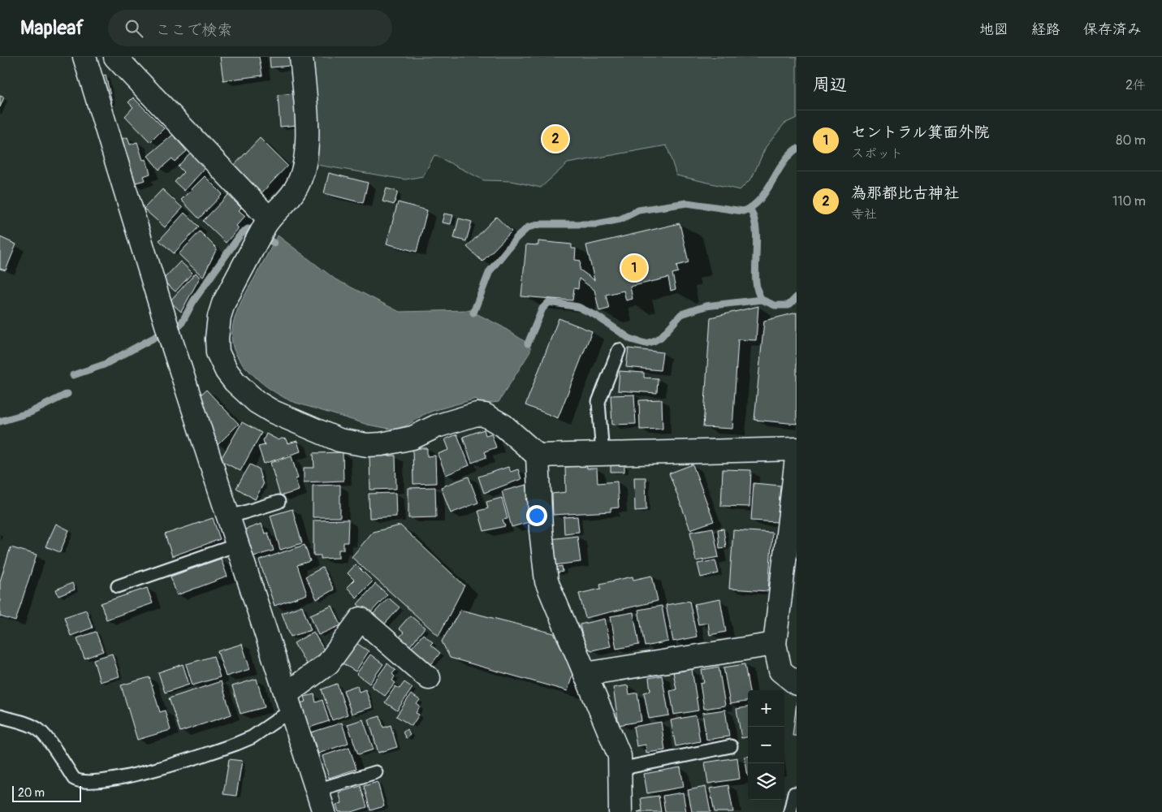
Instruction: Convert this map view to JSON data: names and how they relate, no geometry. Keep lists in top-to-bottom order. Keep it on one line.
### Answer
{"scale_bar":"20 m","page":{"header":"Mapleaf","search":"ここで検索","nav":["地図","経路","保存済み"],"heading":["周辺","2件"],"list":[{"mark":"1","name":"セントラル箕面外院","note":"スポット","value":"80 m"},{"mark":"2","name":"為那都比古神社","note":"寺社","value":"110 m"}],"pins":["2","1"],"map_buttons":["+","−"],"scale":"20 m"}}
